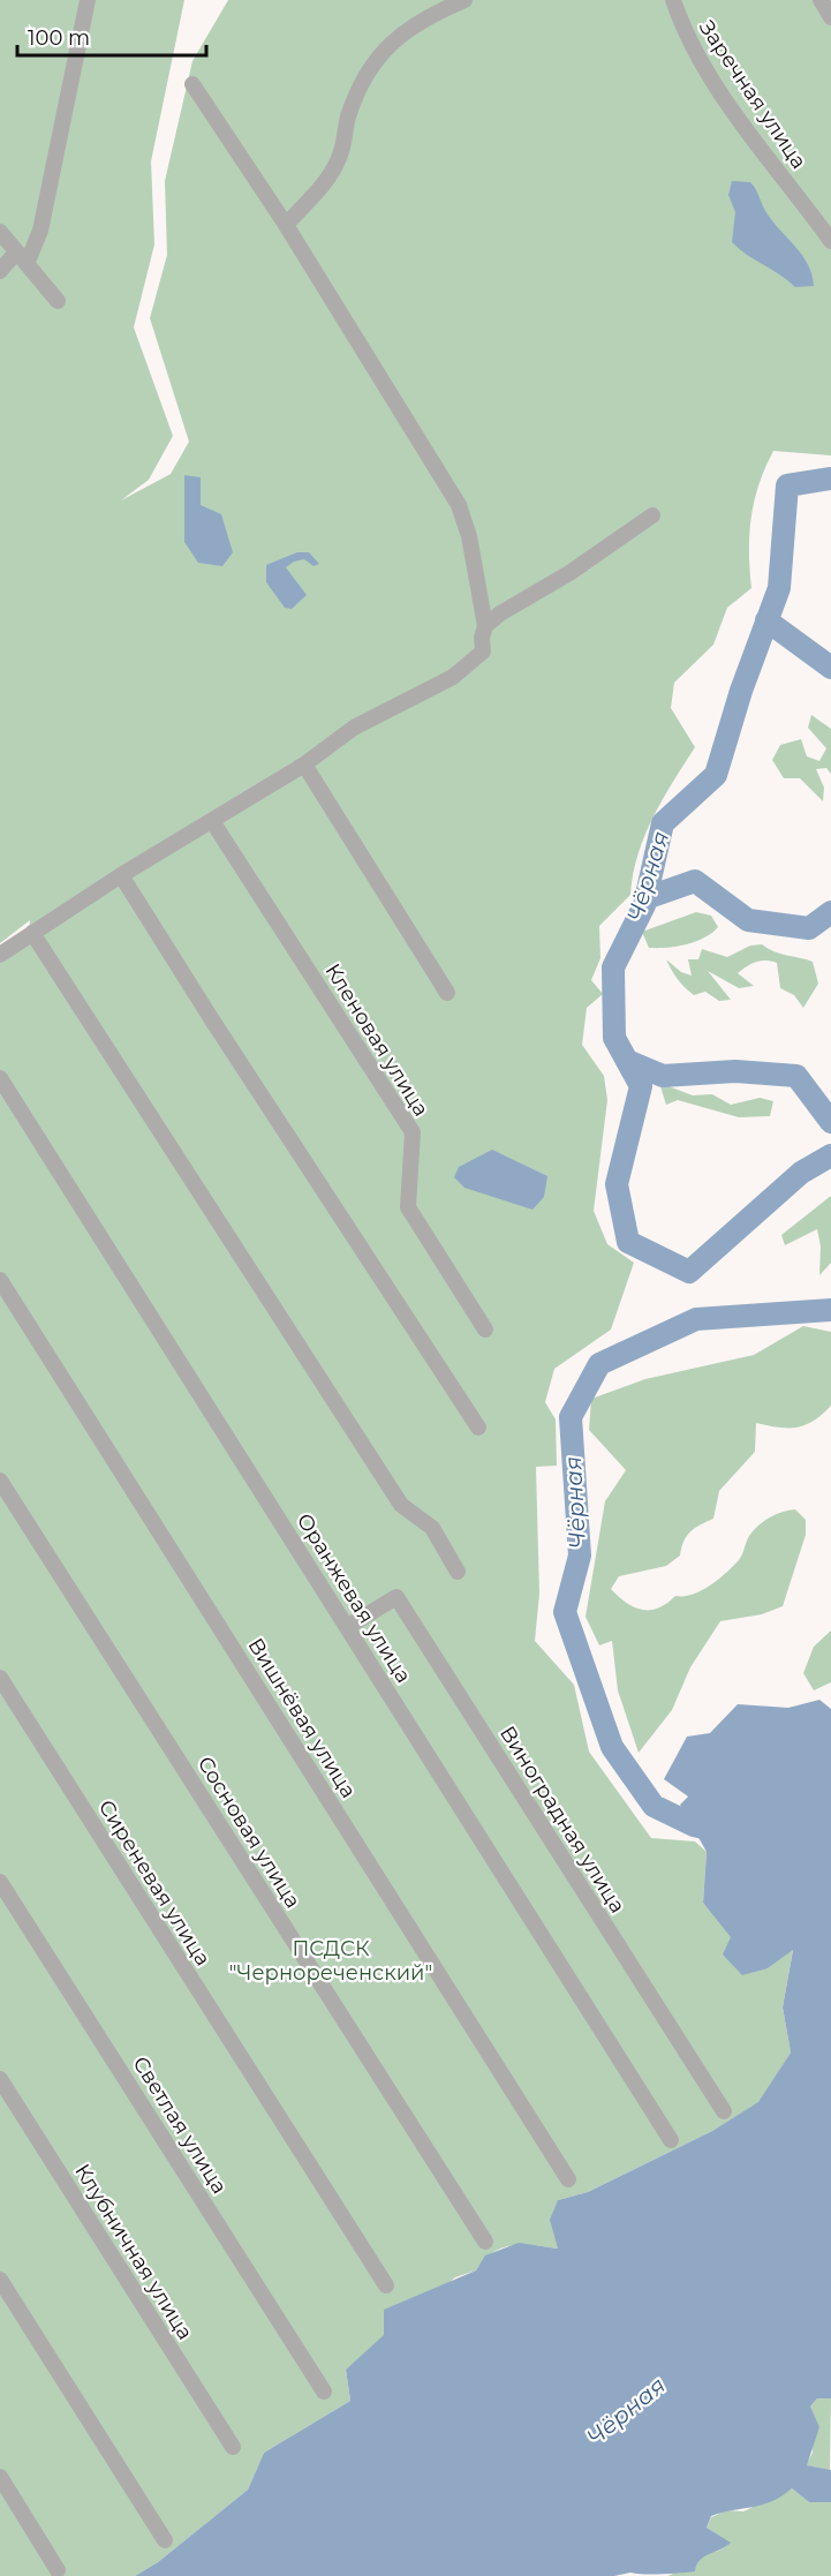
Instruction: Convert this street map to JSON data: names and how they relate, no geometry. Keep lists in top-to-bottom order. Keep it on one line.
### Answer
{"streets":{"street":["Заречная улица","Кленовая улица","Оранжевая улица","Вишнёвая улица","Виноградная улица","Сосновая улица","Сиреневая улица","Светлая улица","Клубничная улица"]},"crossings":[["Оранжевая улица","Виноградная улица"]],"water":["Чёрная"],"parks":["ПСДСК \"Чернореченский\""],"scale_bar":"100 m"}
